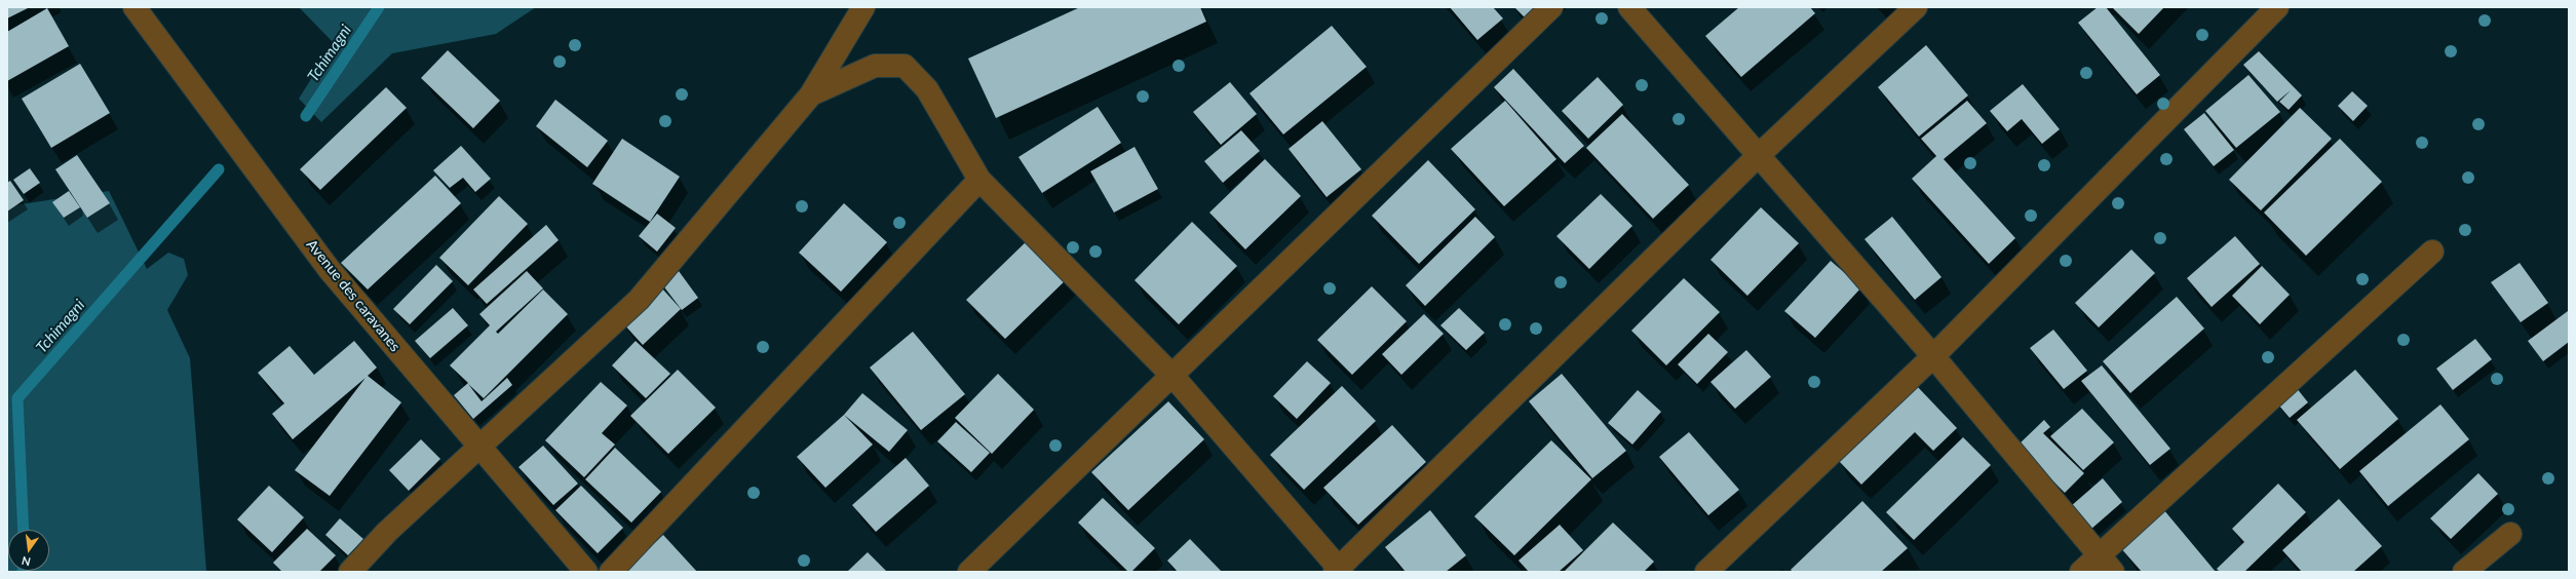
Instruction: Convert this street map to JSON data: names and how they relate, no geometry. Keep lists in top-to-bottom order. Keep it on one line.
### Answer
{"streets":{"street":["Avenue des caravanes"]},"water":["Tchimagni"],"north":"bottom"}
